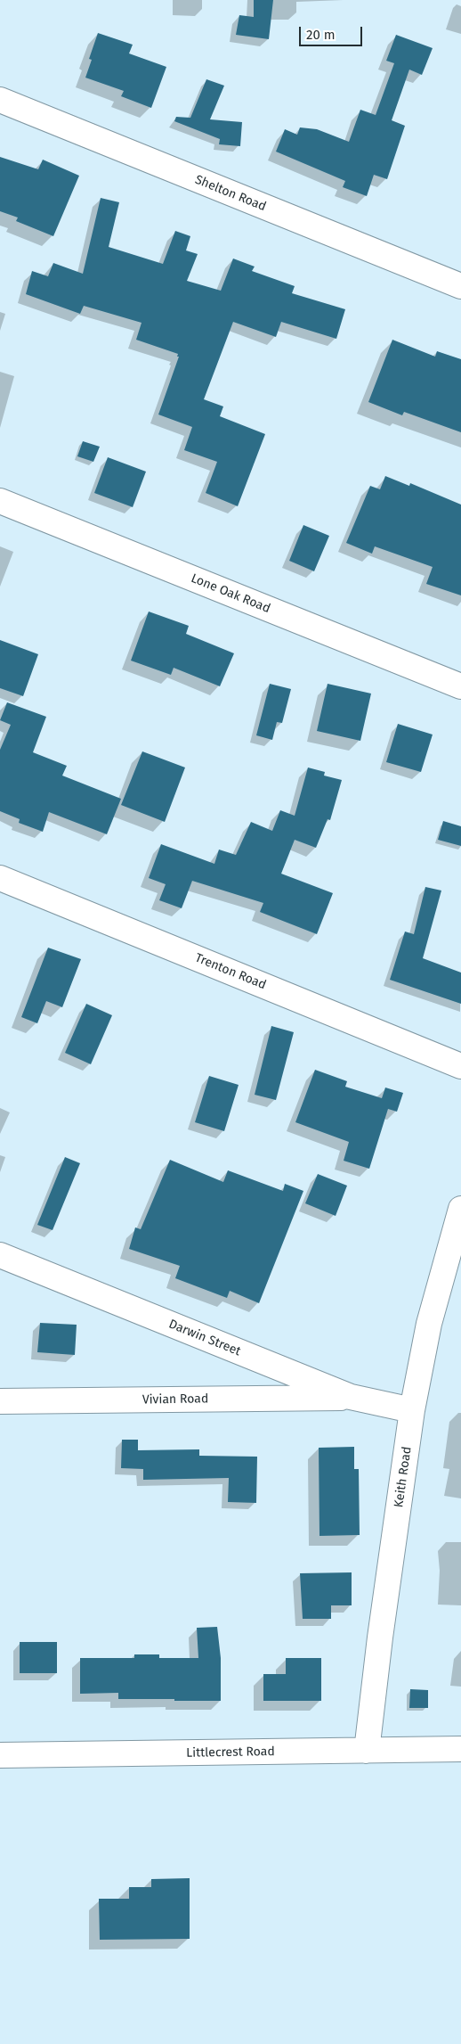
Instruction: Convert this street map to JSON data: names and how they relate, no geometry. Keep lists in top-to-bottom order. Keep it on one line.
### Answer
{"streets":{"street":["Shelton Road","Lone Oak Road","Trenton Road","Darwin Street","Vivian Road","Keith Road","Littlecrest Road"]},"crossings":[["Darwin Street","Vivian Road"],["Darwin Street","Keith Road"],["Keith Road","Littlecrest Road"]],"scale_bar":"20 m"}
